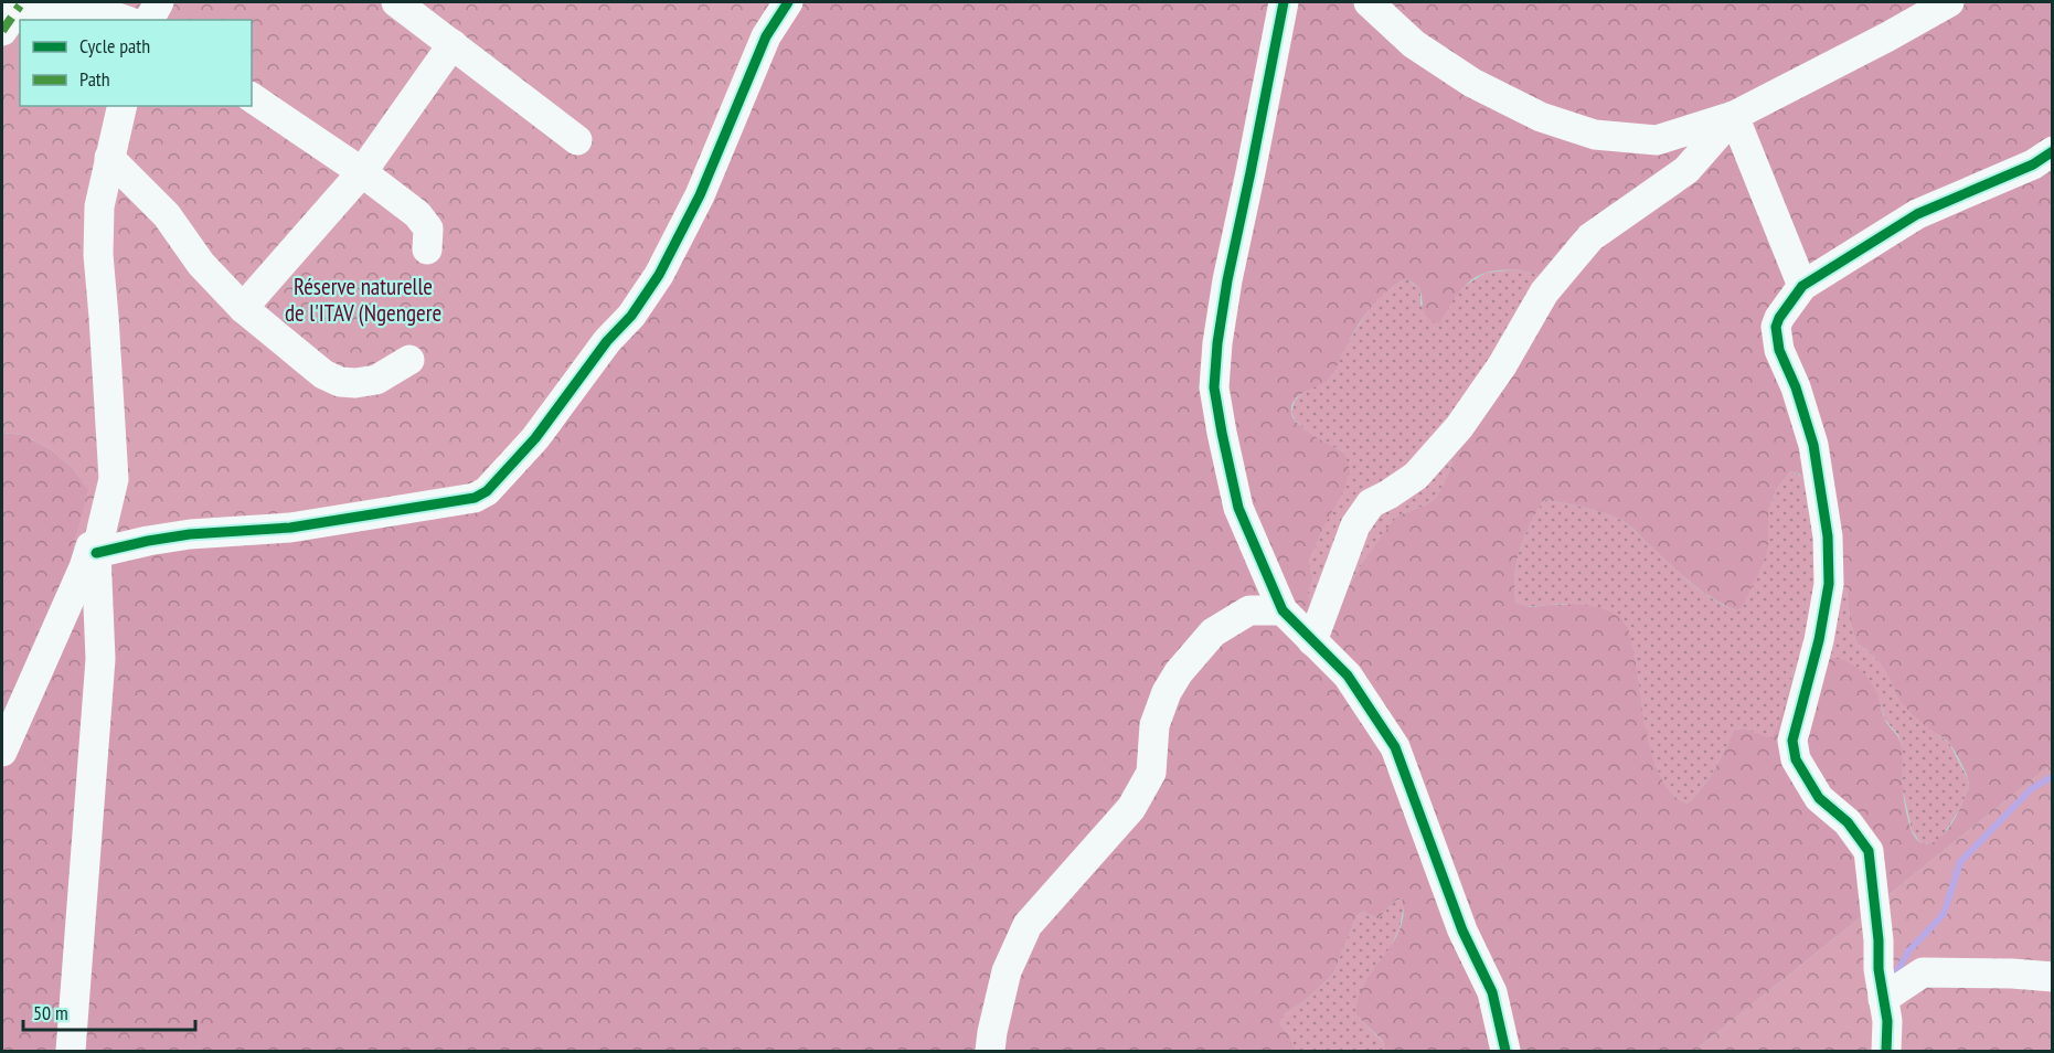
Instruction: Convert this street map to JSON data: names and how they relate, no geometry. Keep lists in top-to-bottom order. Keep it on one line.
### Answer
{"parks":["Réserve naturelle de l'ITAV (Ngengere"],"legend":["Cycle path","Path"],"scale_bar":"50 m"}
